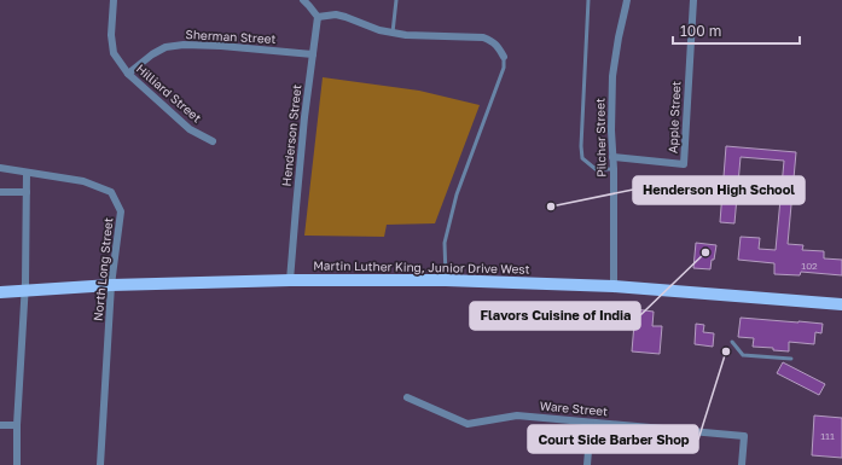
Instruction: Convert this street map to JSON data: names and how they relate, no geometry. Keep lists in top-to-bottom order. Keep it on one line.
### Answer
{"streets":{"main road":["Martin Luther King, Junior Drive West"],"street":["Sherman Street","Hilliard Street","Apple Street","Henderson Street","Pilcher Street","North Long Street","Ware Street"]},"crossings":[["Sherman Street","Hilliard Street"],["Sherman Street","Henderson Street"],["Apple Street","Pilcher Street"],["Henderson Street","Martin Luther King, Junior Drive West"],["Pilcher Street","Martin Luther King, Junior Drive West"],["Martin Luther King, Junior Drive West","North Long Street"]],"places":["Henderson High School","Flavors Cuisine of India","Court Side Barber Shop"],"house_numbers":["102","111"],"scale_bar":"100 m"}
